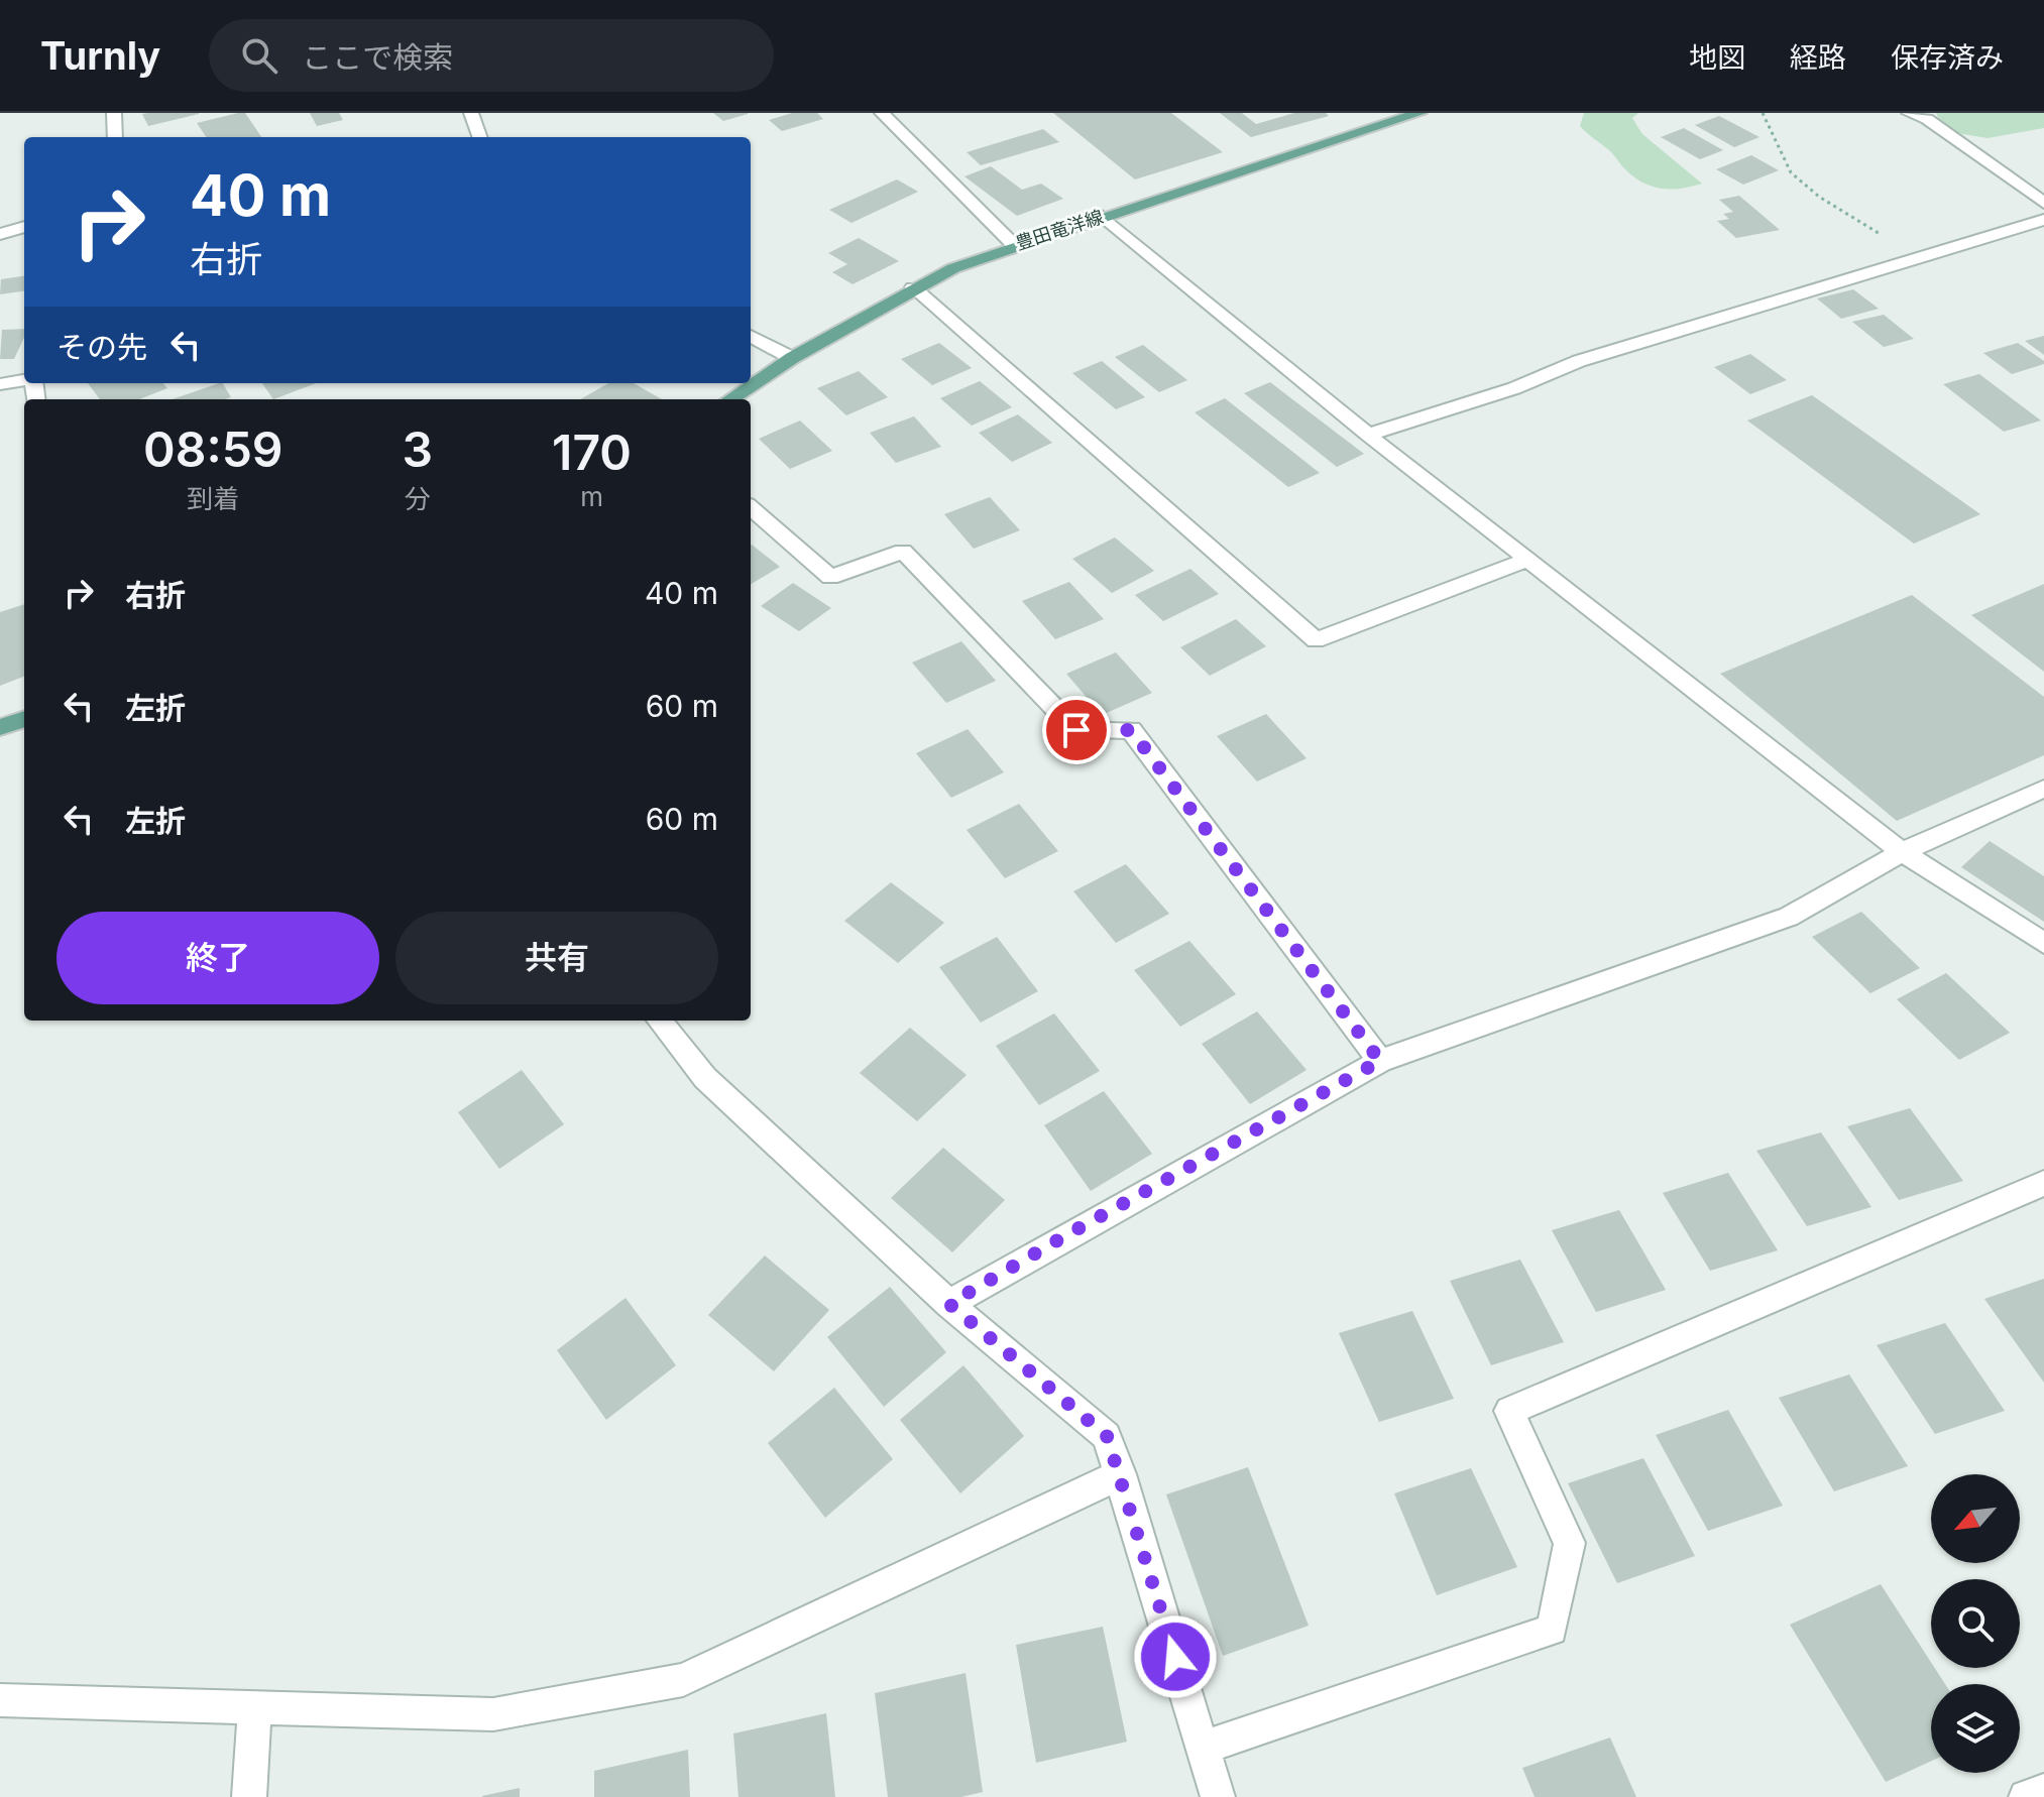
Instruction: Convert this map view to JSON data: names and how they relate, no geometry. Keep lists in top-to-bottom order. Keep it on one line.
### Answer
{"streets":{"main road":["豊田竜洋線"]},"north":"bottom left","page":{"header":"Turnly","search":"ここで検索","nav":["地図","経路","保存済み"],"turn":["40 m","右折"],"then":"その先","eta":["08:59","到着","3","分","170","m"],"list":[{"name":"右折","value":"40 m"},{"name":"左折","value":"60 m"},{"name":"左折","value":"60 m"}],"buttons":["終了","共有"]}}
